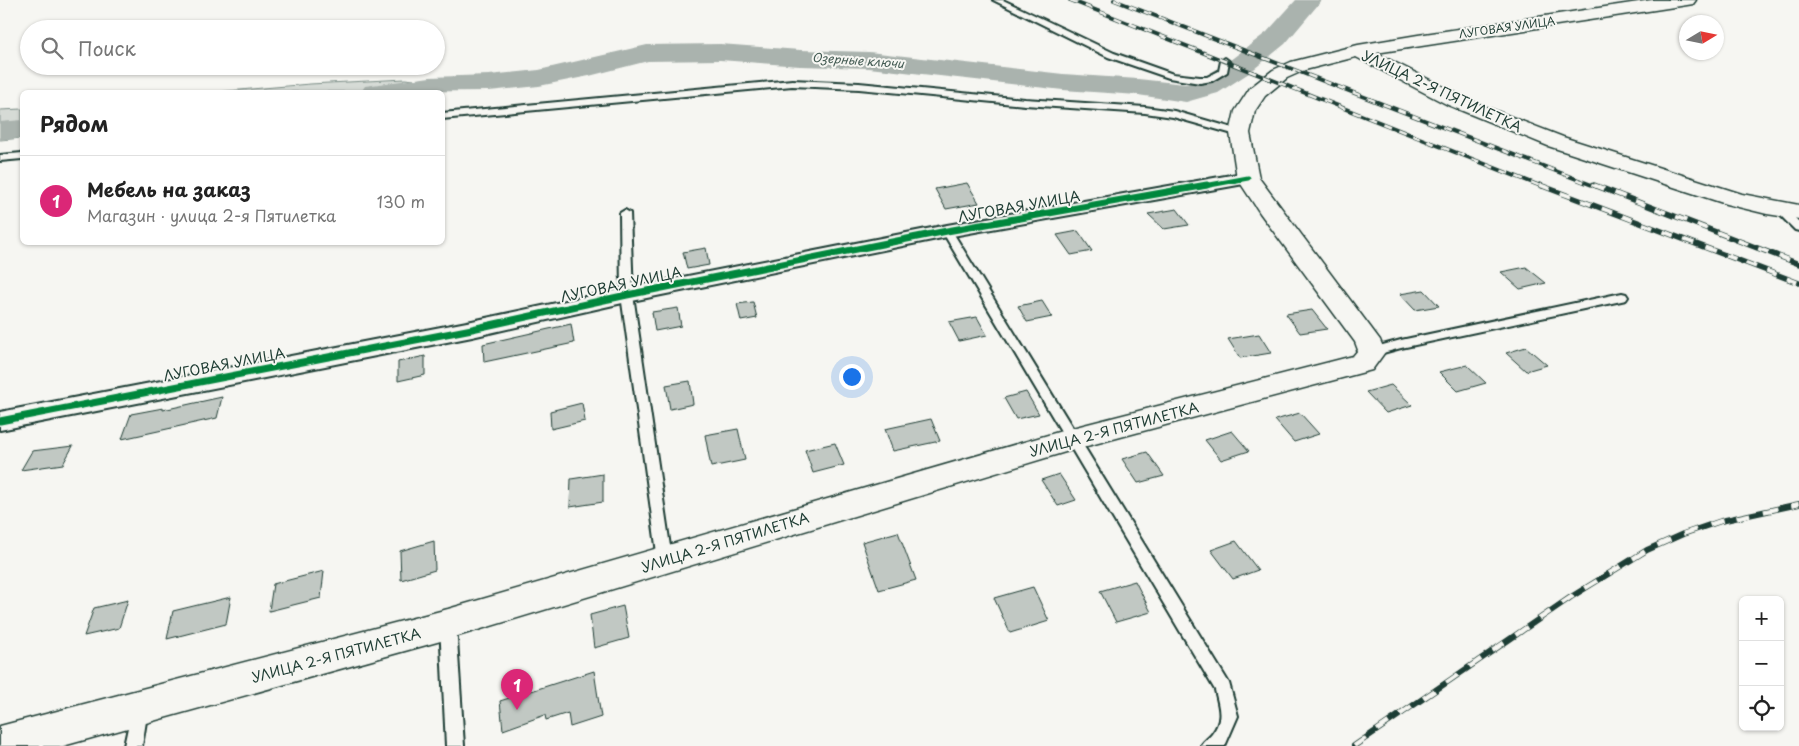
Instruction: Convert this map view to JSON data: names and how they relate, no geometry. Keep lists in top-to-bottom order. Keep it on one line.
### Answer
{"streets":{"main road":["ЛУГОВАЯ УЛИЦА","УЛИЦА 2-Я ПЯТИЛЕТКА"]},"crossings":[["ЛУГОВАЯ УЛИЦА","УЛИЦА 2-Я ПЯТИЛЕТКА"]],"water":["Озерные ключи"],"north":"right","page":{"search":"Поиск","heading":"Рядом","list":[{"mark":"1","name":"Мебель на заказ","note":"Магазин · улица 2-я Пятилетка","value":"130 m"}],"map_buttons":["+","−"],"pins":"1"}}
